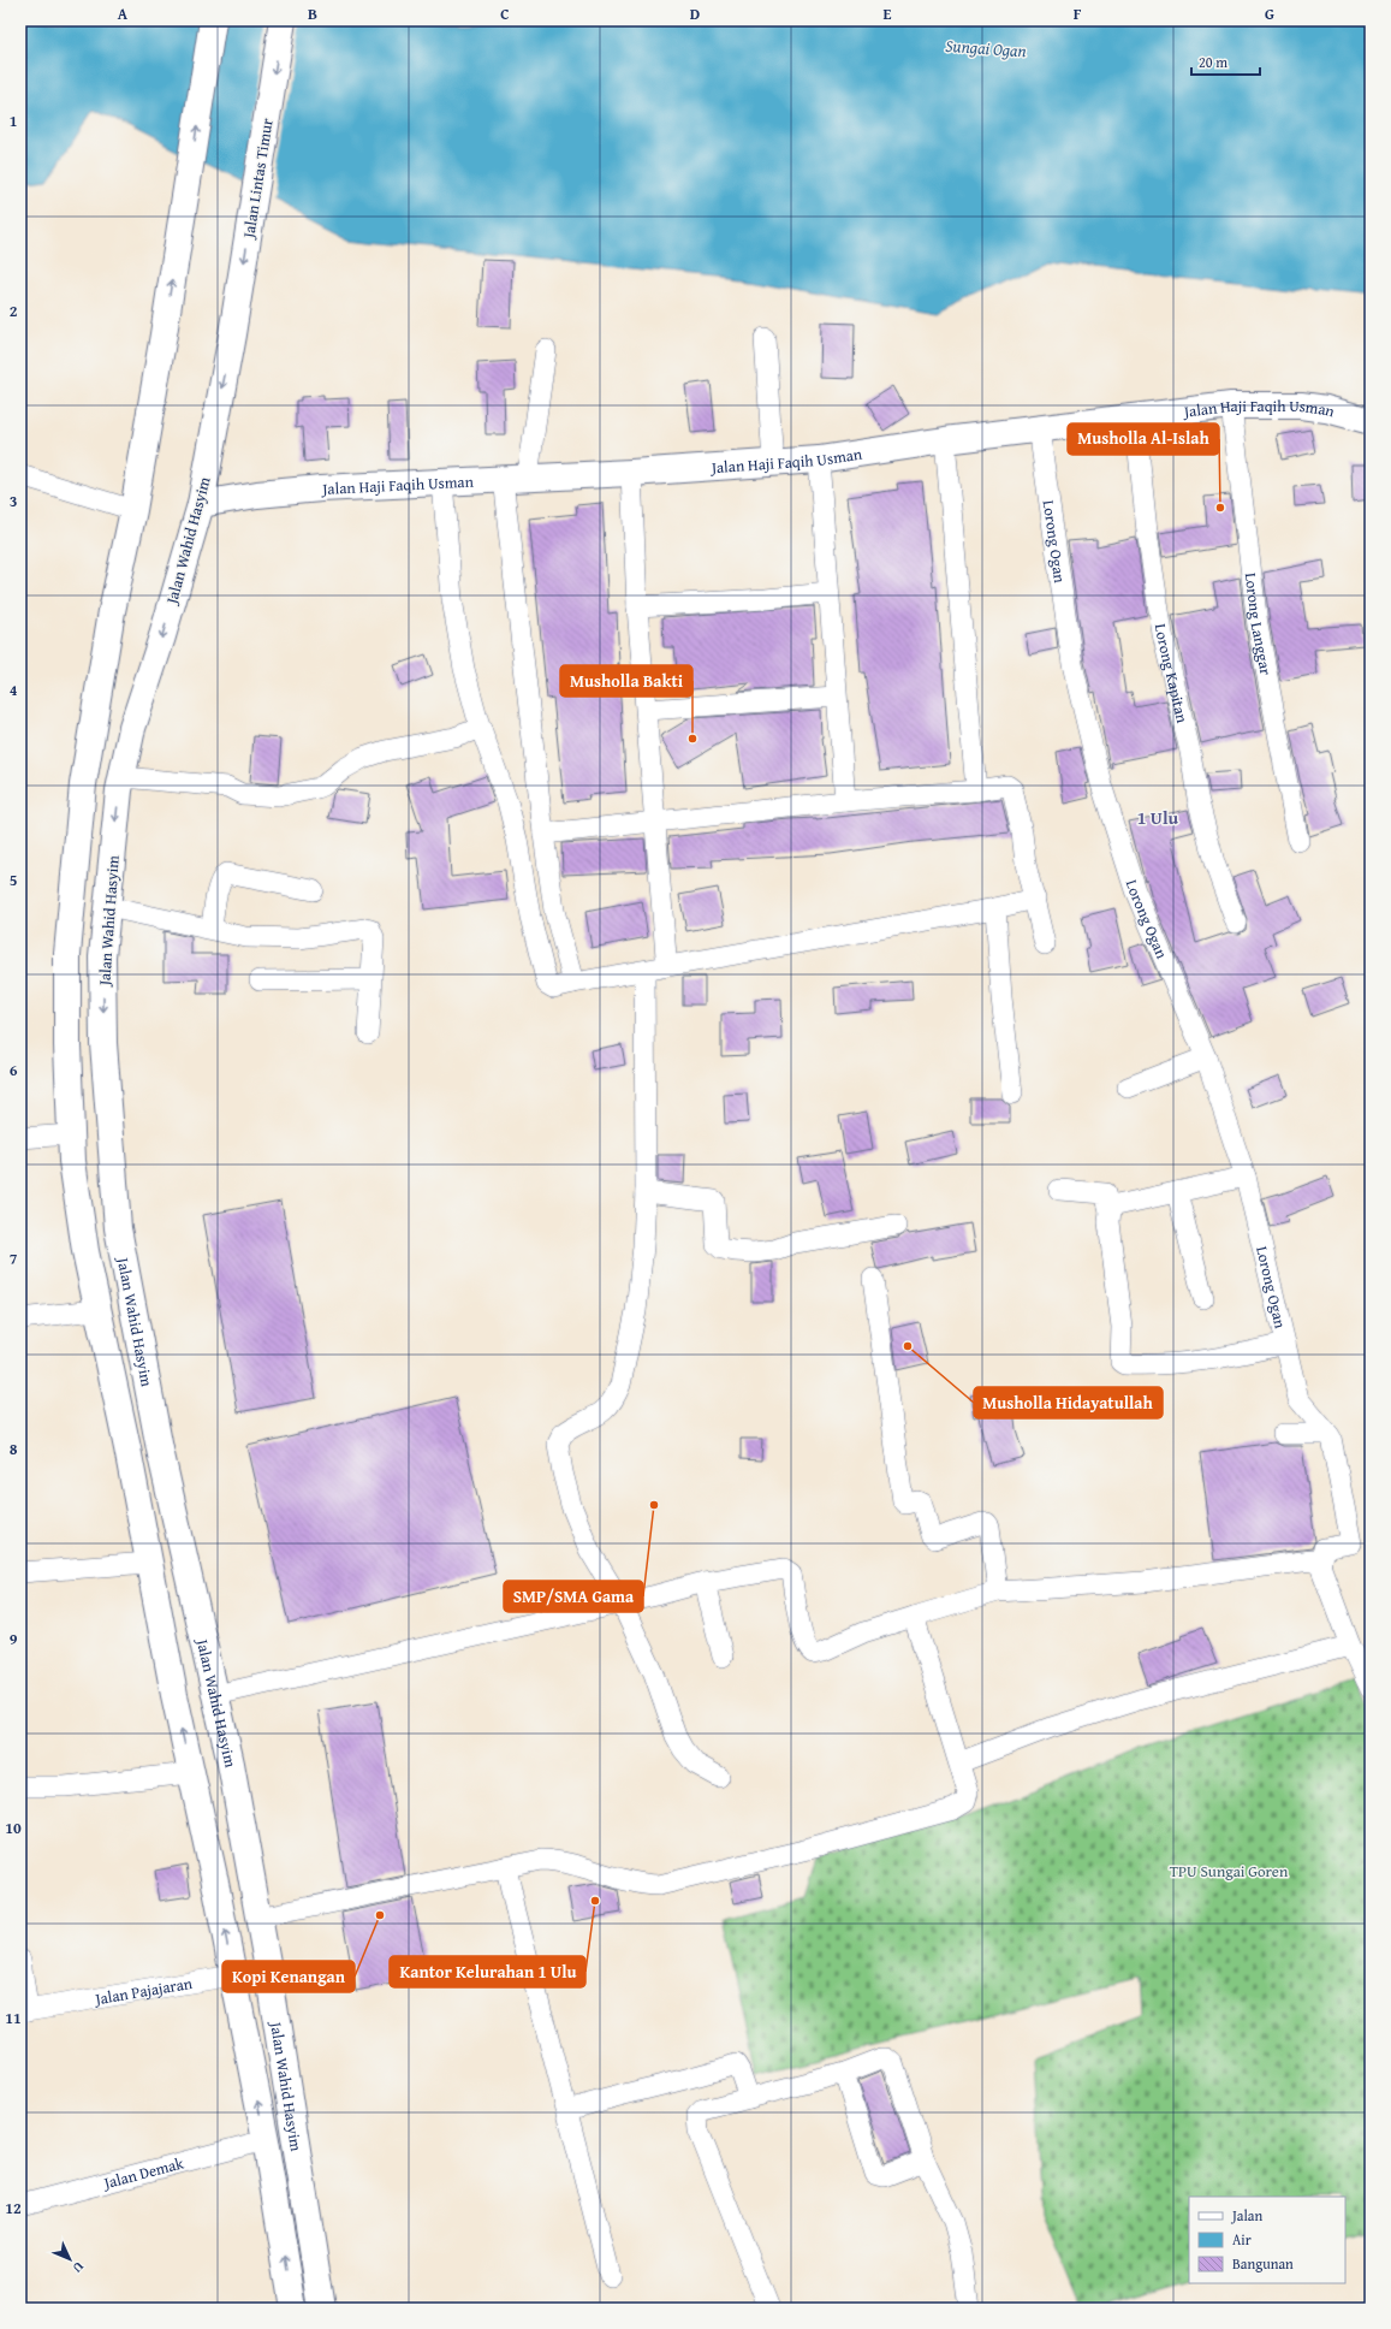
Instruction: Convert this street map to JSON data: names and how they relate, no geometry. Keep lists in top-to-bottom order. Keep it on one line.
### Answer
{"streets":{"main road":["Jalan Lintas Timur","Jalan Haji Faqih Usman","Jalan Wahid Hasyim"],"street":["Lorong Ogan","Lorong Langgar","Lorong Kapitan","Jalan Pajajaran","Jalan Demak"]},"crossings":[["Jalan Lintas Timur","Jalan Wahid Hasyim"],["Jalan Haji Faqih Usman","Jalan Wahid Hasyim"],["Jalan Haji Faqih Usman","Lorong Ogan"],["Jalan Haji Faqih Usman","Lorong Langgar"],["Jalan Haji Faqih Usman","Lorong Kapitan"],["Jalan Wahid Hasyim","Jalan Pajajaran"],["Jalan Wahid Hasyim","Jalan Demak"]],"one_way":["Jalan Lintas Timur"],"districts":["1 Ulu"],"water":["Sungai Ogan"],"parks":["TPU Sungai Goren"],"places":["Musholla Al-Islah","Musholla Bakti","Musholla Hidayatullah","SMP/SMA Gama","Kantor Kelurahan 1 Ulu","Kopi Kenangan"],"legend":["Jalan","Air","Bangunan"],"scale_bar":"20 m","north":"bottom right","grid":{"columns":["A","B","C","D","E","F","G"],"rows":["1","2","3","4","5","6","7","8","9","10","11","12"]}}
